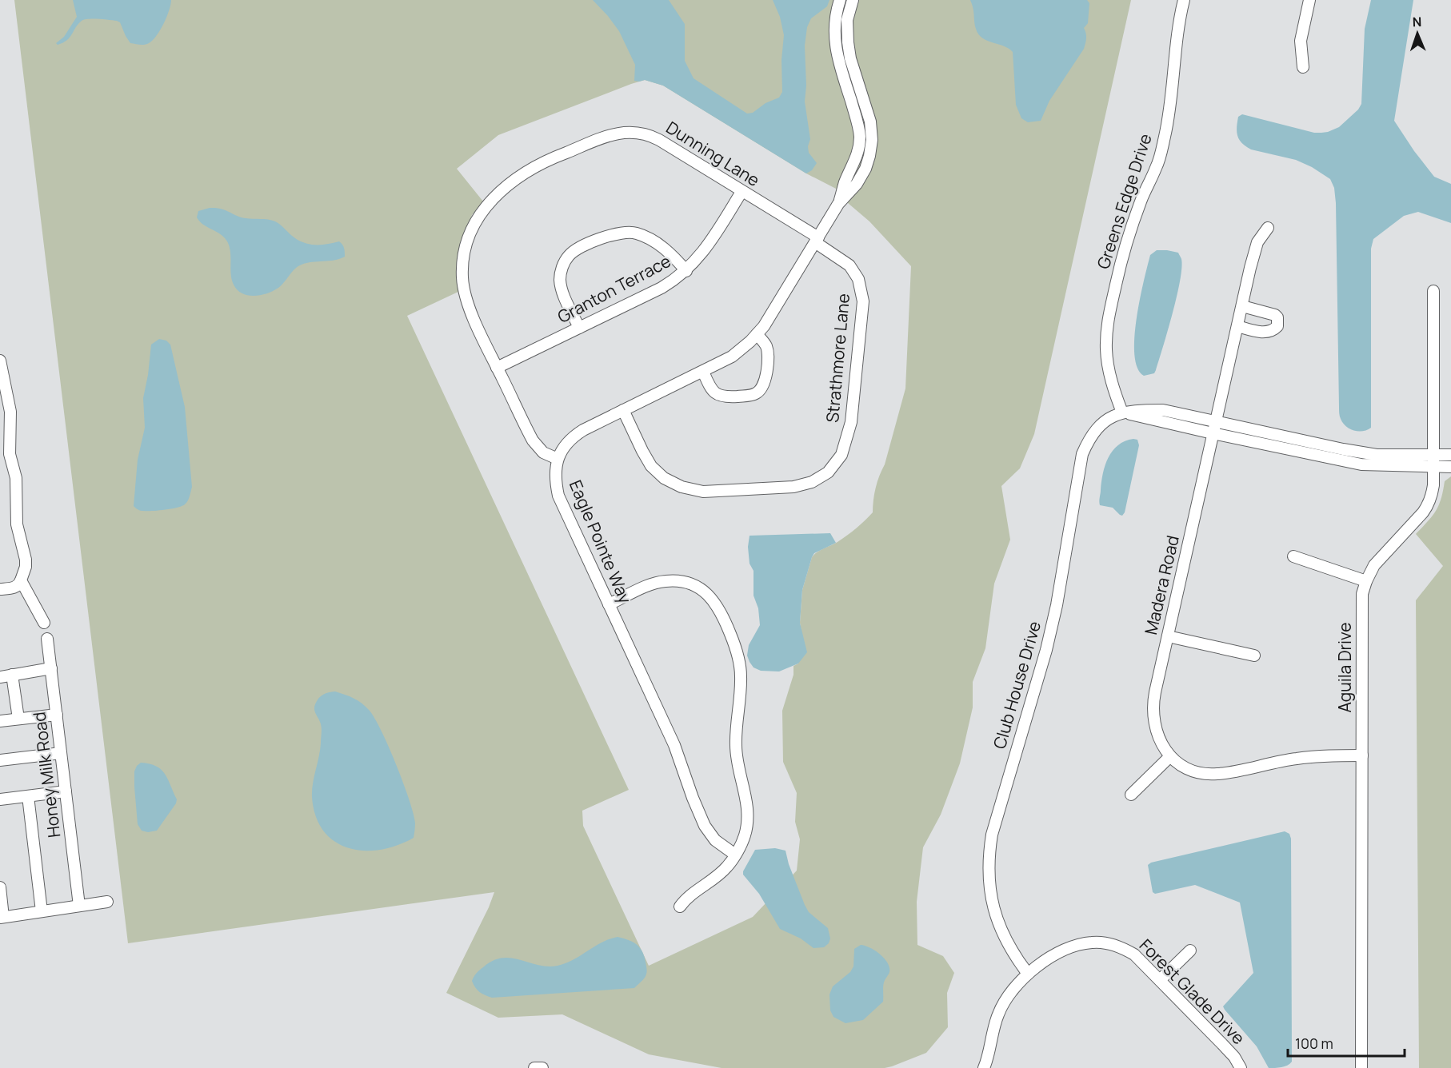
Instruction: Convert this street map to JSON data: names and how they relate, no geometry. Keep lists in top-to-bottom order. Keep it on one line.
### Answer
{"streets":{"street":["Dunning Lane","Greens Edge Drive","Granton Terrace","Strathmore Lane","Eagle Pointe Way","Madera Road","Aguila Drive","Club House Drive","Honey Milk Road","Forest Glade Drive"]},"crossings":[["Dunning Lane","Granton Terrace"],["Dunning Lane","Strathmore Lane"],["Dunning Lane","Eagle Pointe Way"],["Greens Edge Drive","Club House Drive"],["Madera Road","Aguila Drive"],["Madera Road","Club House Drive"],["Aguila Drive","Club House Drive"],["Club House Drive","Forest Glade Drive"]],"scale_bar":"100 m","north":"top"}
